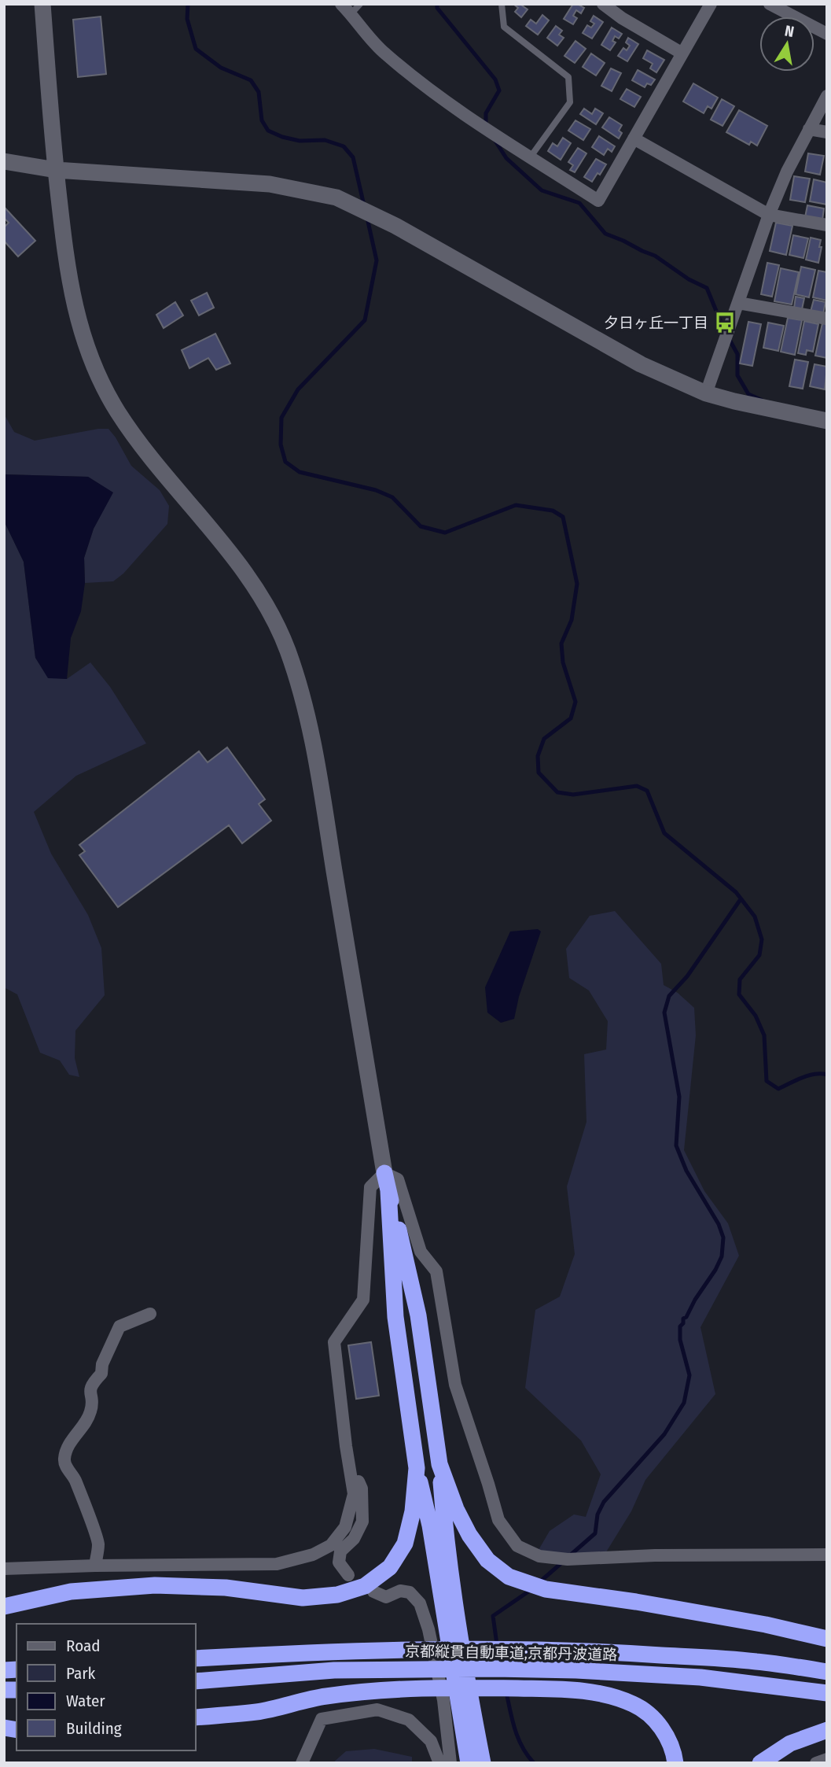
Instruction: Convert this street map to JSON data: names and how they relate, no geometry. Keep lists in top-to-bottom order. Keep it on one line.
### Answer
{"streets":{"highway":["京都縦貫自動車道;京都丹波道路"]},"places":{"bus stop":["夕日ヶ丘一丁目"]},"legend":["Road","Park","Water","Building"],"north":"top"}
